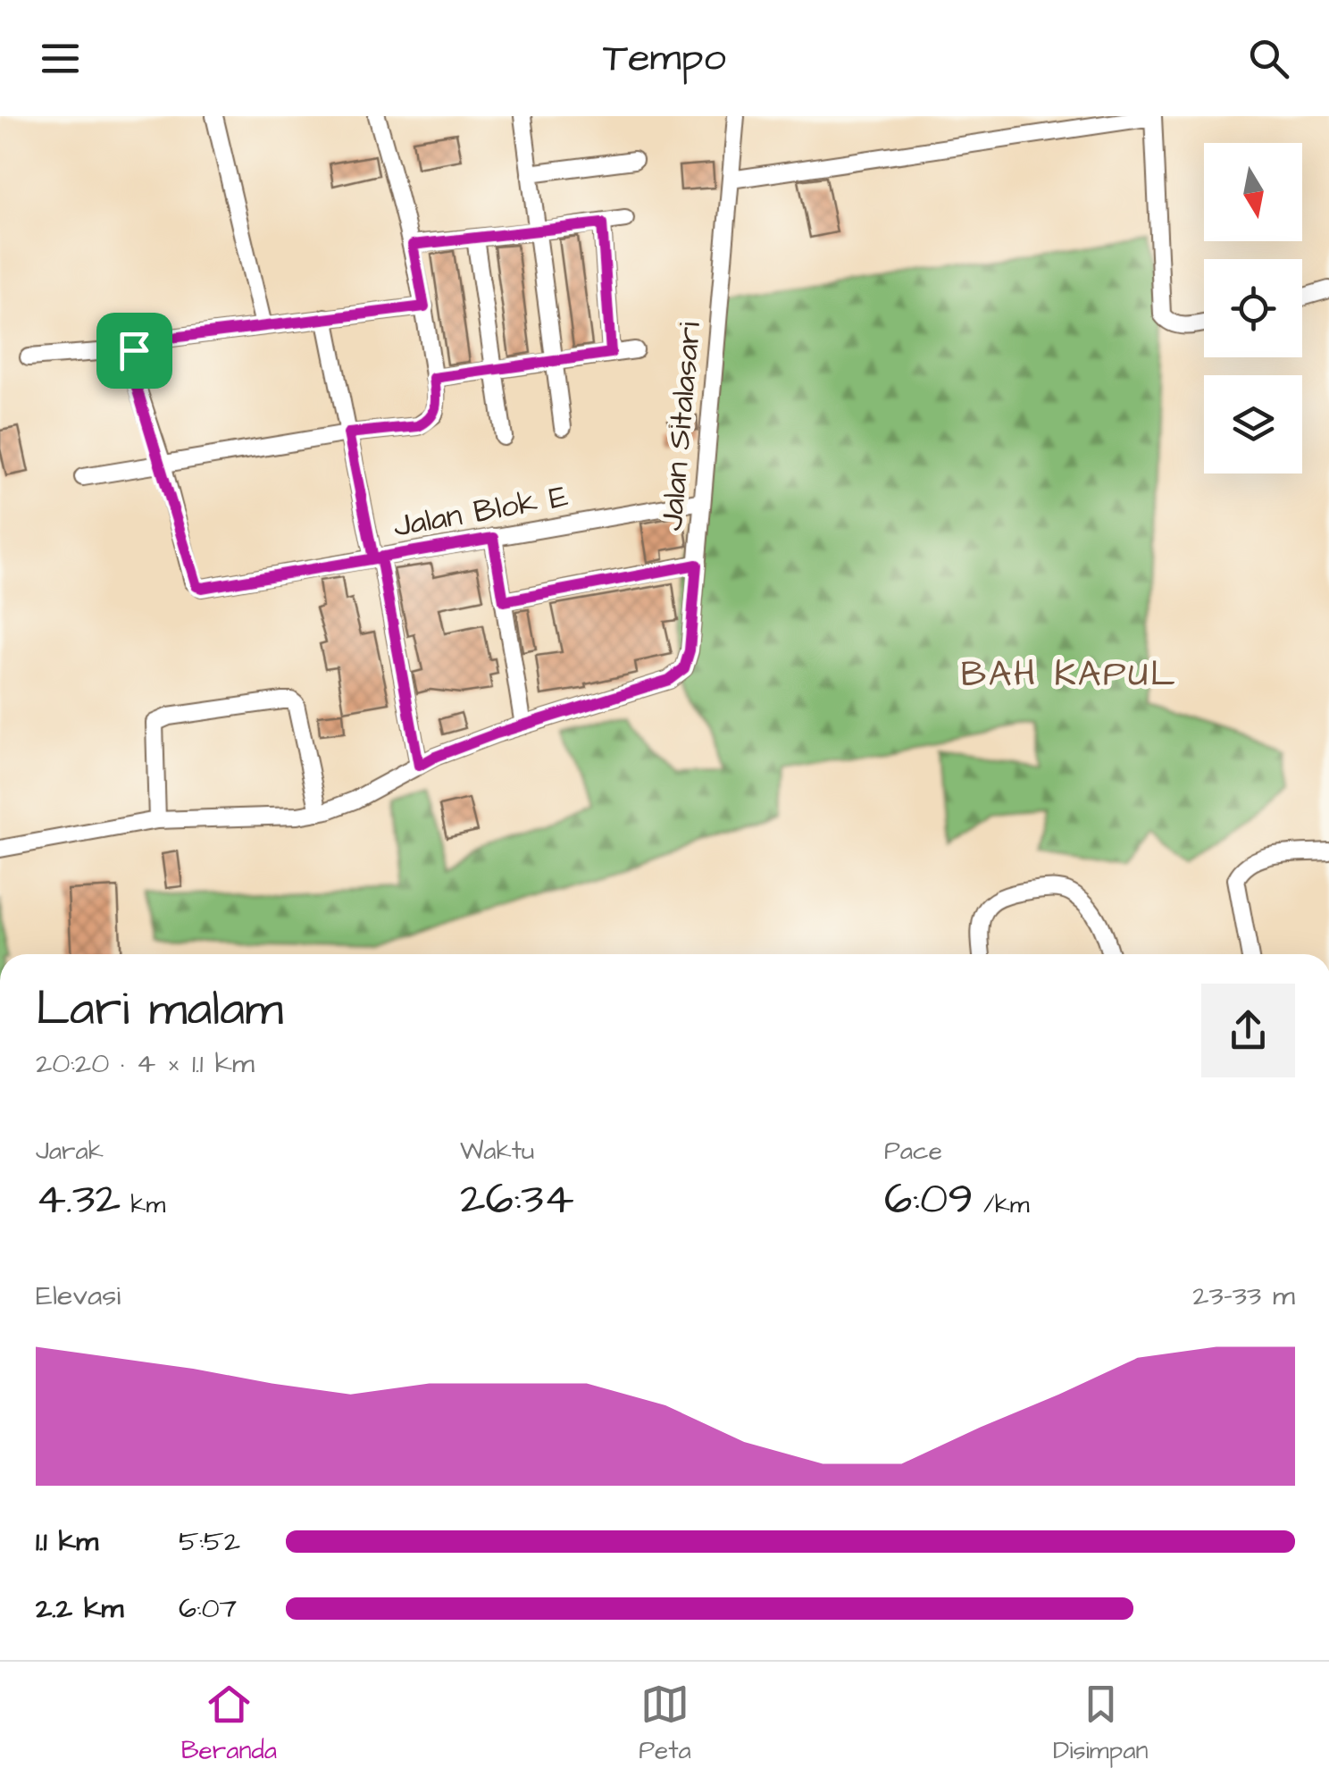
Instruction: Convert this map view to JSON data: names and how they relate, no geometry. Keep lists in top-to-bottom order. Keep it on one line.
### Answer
{"streets":{"street":["Jalan Sitalasari","Jalan Blok E"]},"crossings":[["Jalan Sitalasari","Jalan Blok E"]],"districts":["BAH KAPUL"],"north":"bottom","page":{"header":"Tempo","heading":["Lari malam","20:20 · 4 × 1.1 km"],"stats":[["Jarak","4.32 km"],["Waktu","26:34"],["Pace","6:09 /km"]],"chart":["Elevasi","23–33 m"],"list":[{"name":"1.1 km","note":"5:52"},{"name":"2.2 km","note":"6:07"}],"tabs":["Beranda","Peta","Disimpan"]}}
